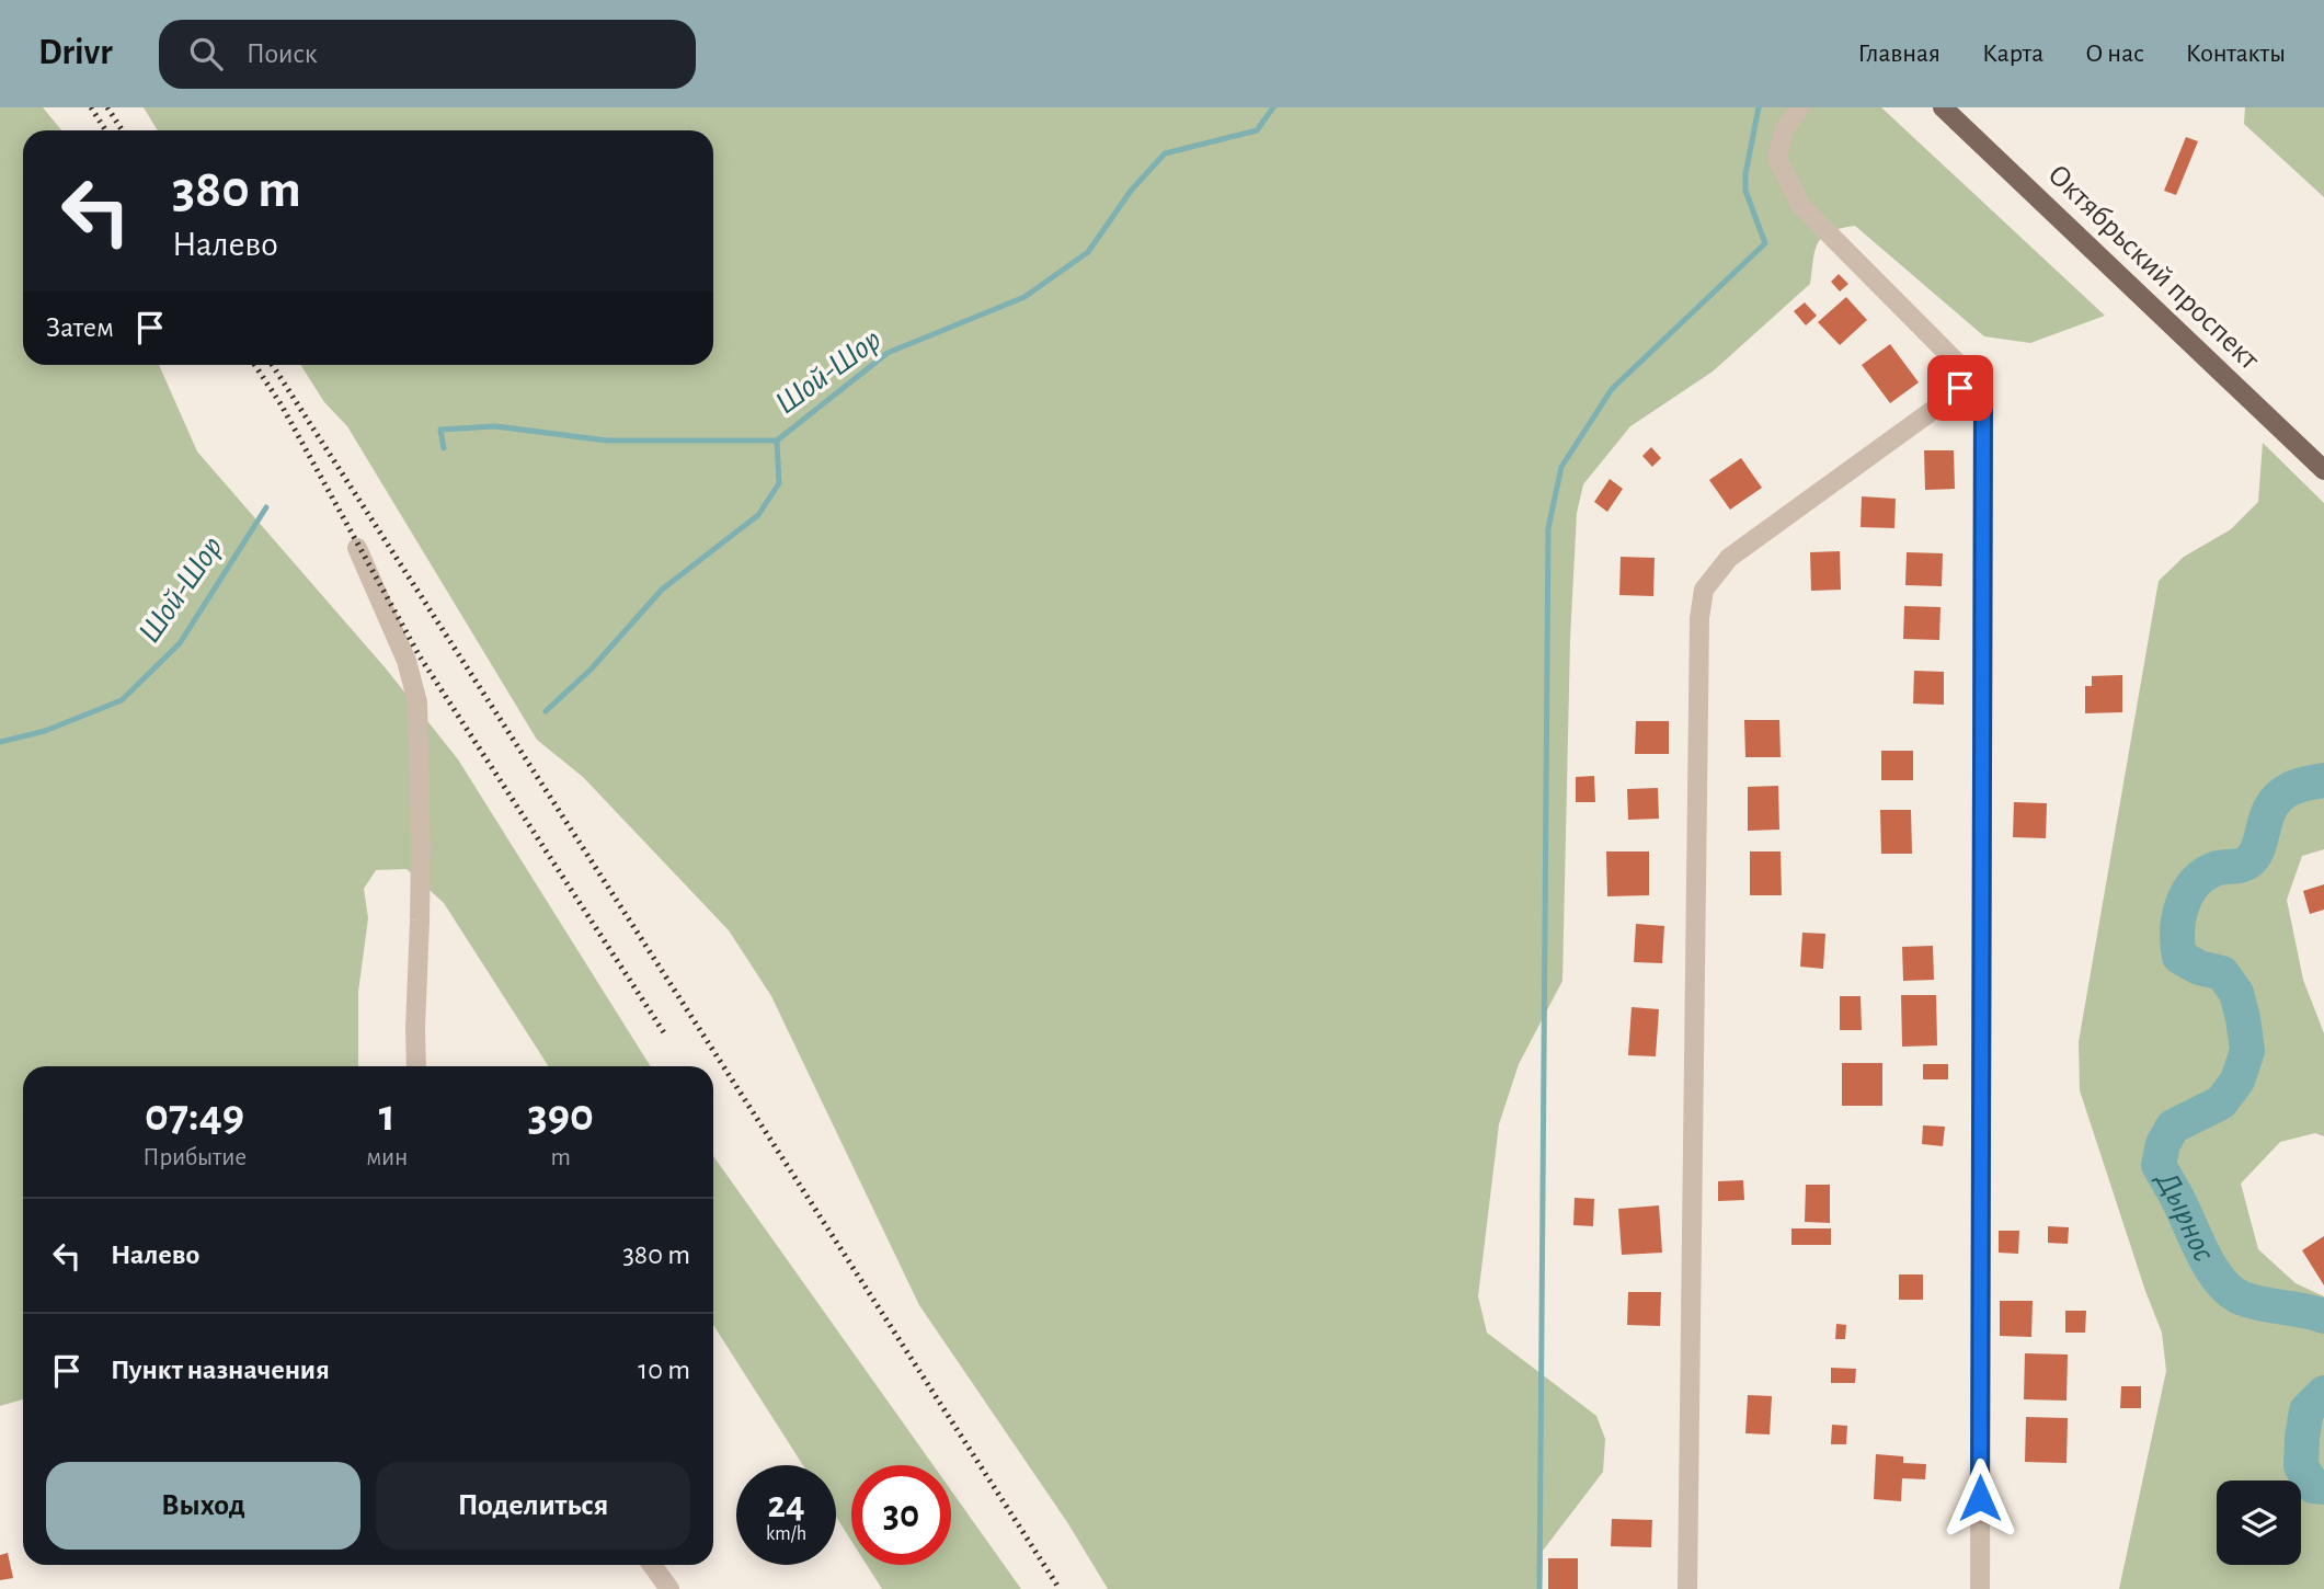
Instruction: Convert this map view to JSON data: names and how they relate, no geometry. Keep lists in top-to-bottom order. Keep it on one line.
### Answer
{"streets":{"main road":["Октябрьский проспект"]},"water":["Шой-Шор","Дырнос"],"page":{"header":"Drivr","search":"Поиск","nav":["Главная","Карта","О нас","Контакты"],"turn":["380 m","Налево"],"then":"Затем","eta":["07:49","Прибытие","1","мин","390","m"],"list":[{"name":"Налево","value":"380 m"},{"name":"Пункт назначения","value":"10 m"}],"buttons":["Выход","Поделиться"],"speed":"24 km/h","limit":"30"}}
